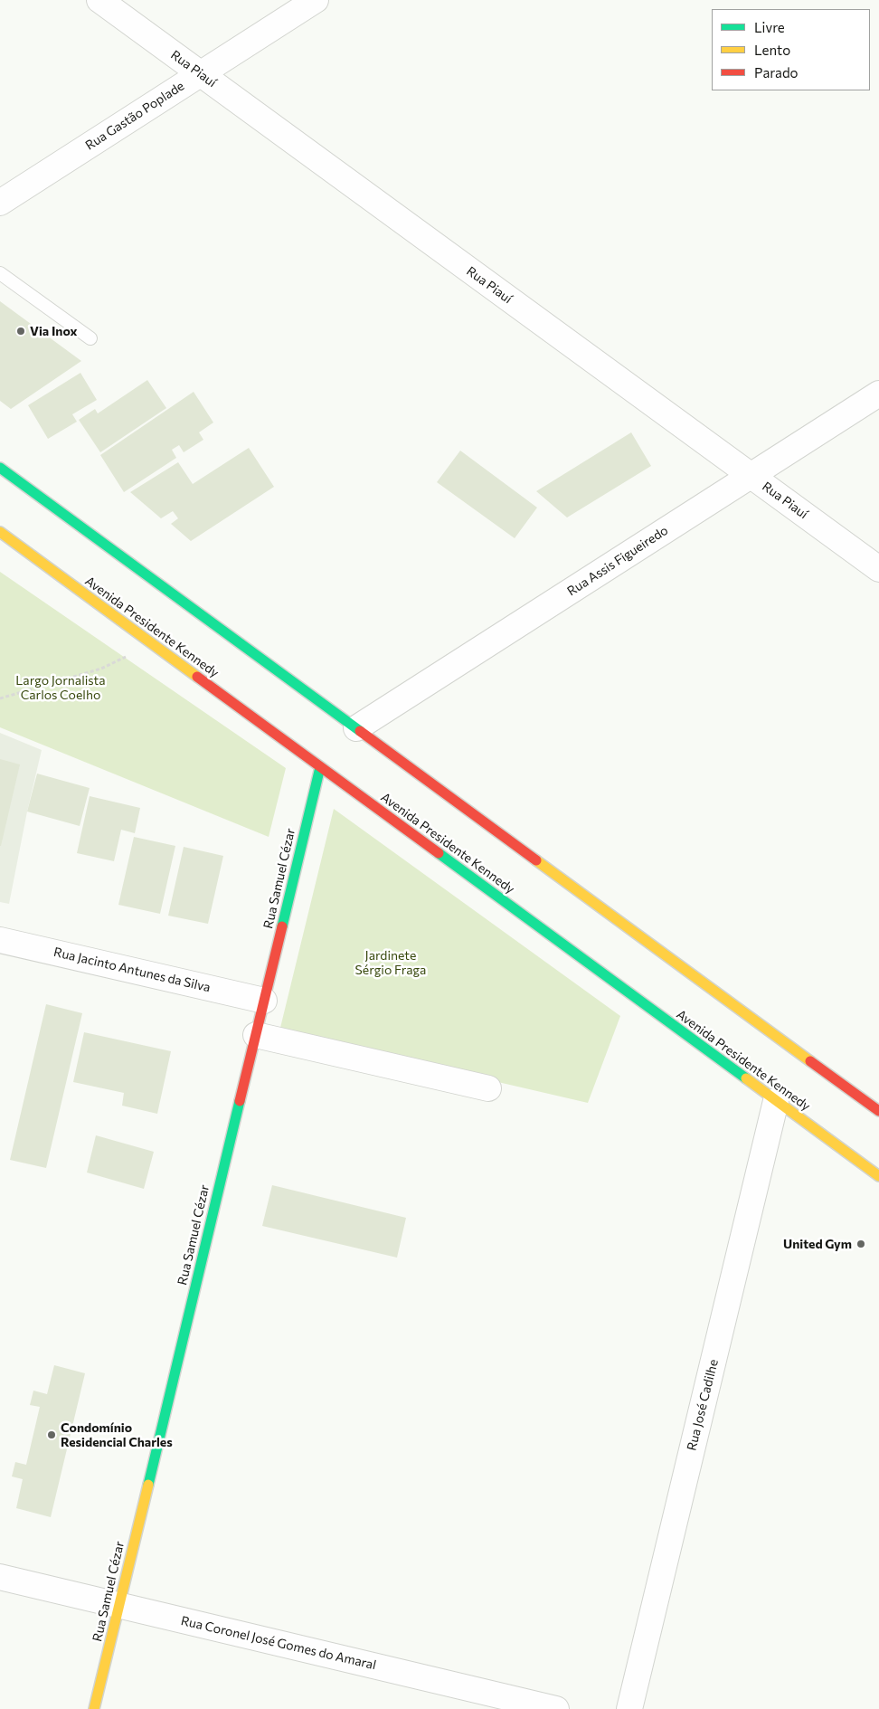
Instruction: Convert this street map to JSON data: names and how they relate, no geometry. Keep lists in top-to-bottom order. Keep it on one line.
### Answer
{"streets":{"main road":["Avenida Presidente Kennedy","Rua Samuel Cézar"],"street":["Rua Piauí","Rua Gastão Poplade","Rua Assis Figueiredo","Rua Jacinto Antunes da Silva","Rua José Cadilhe","Rua Coronel José Gomes do Amaral"]},"crossings":[["Rua Piauí","Rua Gastão Poplade"],["Rua Piauí","Rua Assis Figueiredo"],["Avenida Presidente Kennedy","Rua Samuel Cézar"],["Avenida Presidente Kennedy","Rua José Cadilhe"],["Rua Samuel Cézar","Rua Jacinto Antunes da Silva"],["Rua Samuel Cézar","Rua Coronel José Gomes do Amaral"]],"parks":["Largo Jornalista Carlos Coelho","Jardinete Sérgio Fraga"],"places":["Via Inox","United Gym","Condomínio Residencial Charles"],"legend":["Livre","Lento","Parado"]}
